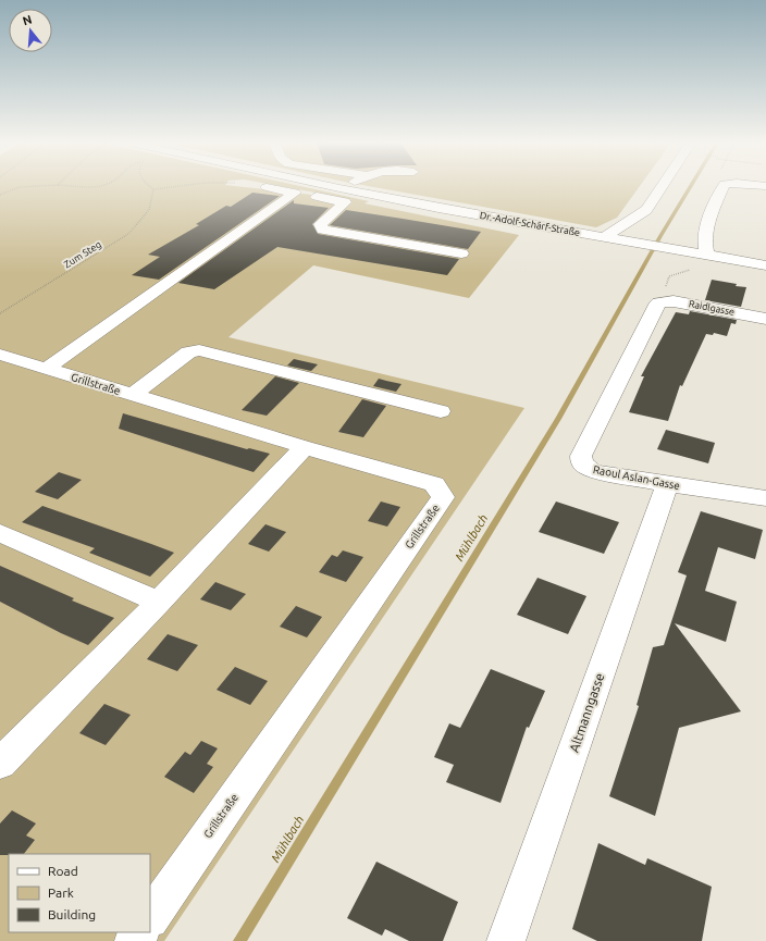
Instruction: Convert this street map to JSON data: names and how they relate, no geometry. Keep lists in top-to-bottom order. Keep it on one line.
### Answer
{"streets":{"street":["Dr.-Adolf-Schärf-Straße","Raidlgasse","Grillstraße","Raoul Aslan-Gasse","Altmanngasse"],"path":["Zum Steg"]},"crossings":[["Raidlgasse","Raoul Aslan-Gasse"],["Raoul Aslan-Gasse","Altmanngasse"]],"water":["Mühlbach"],"legend":["Road","Park","Building"],"north":"top"}
